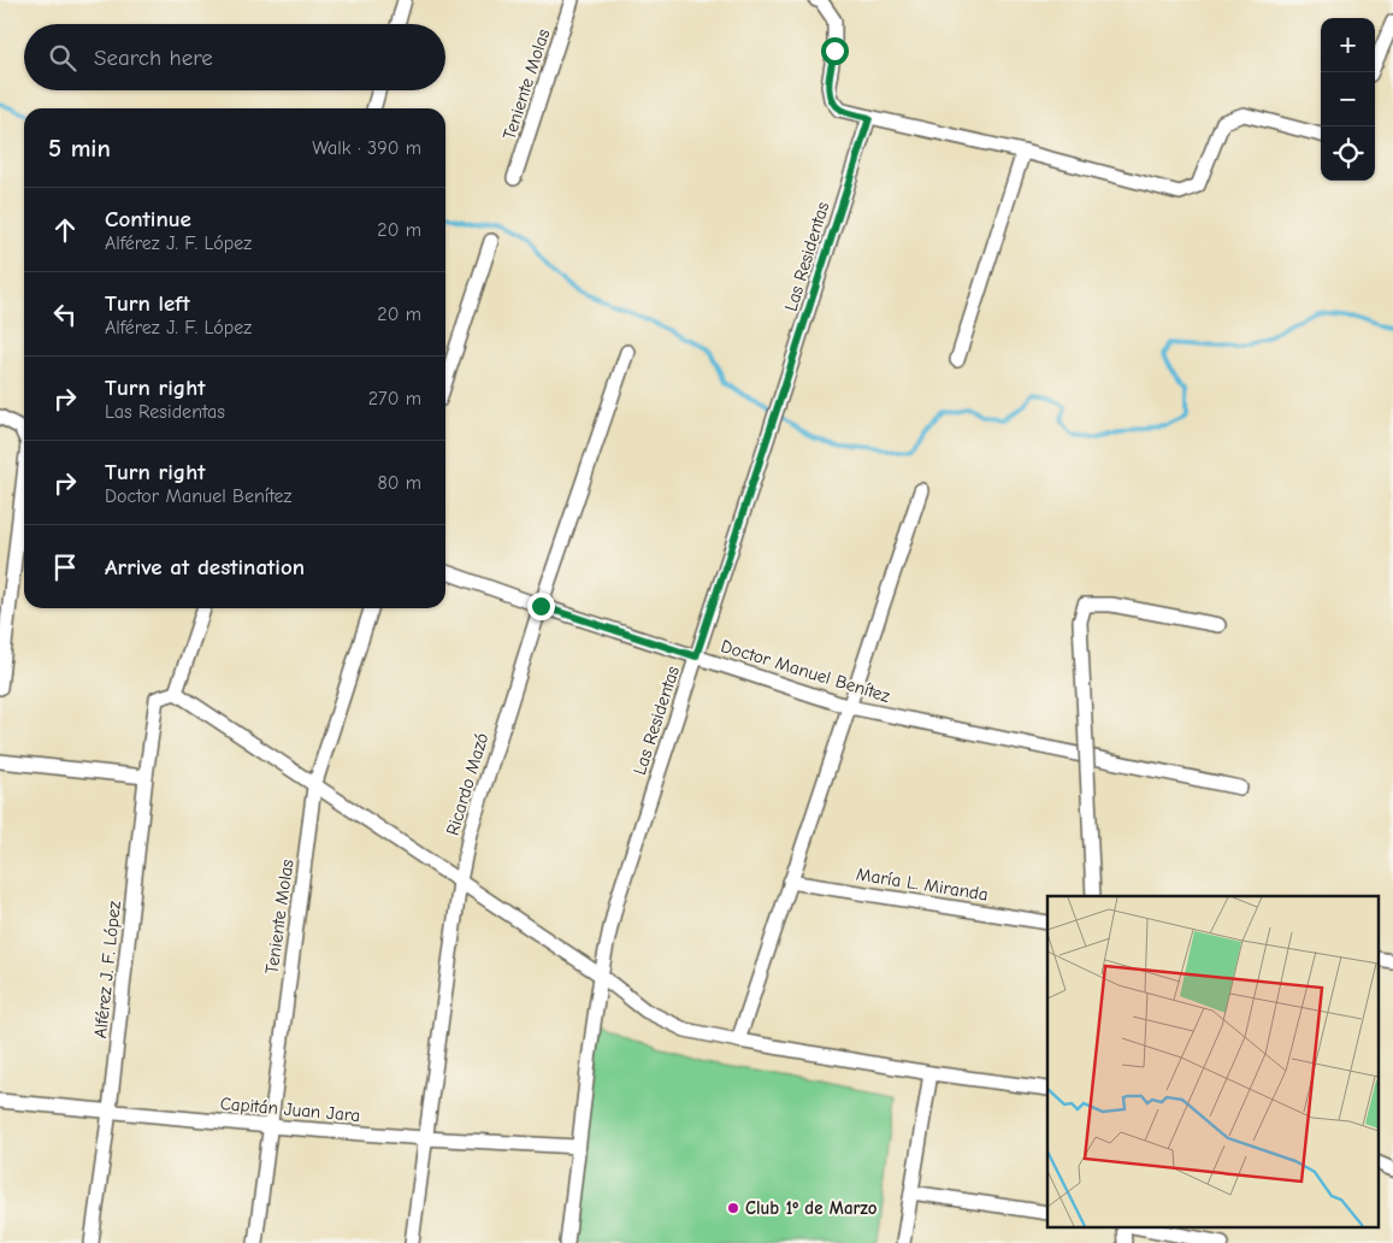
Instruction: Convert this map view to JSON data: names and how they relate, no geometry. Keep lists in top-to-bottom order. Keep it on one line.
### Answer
{"streets":{"street":["Teniente Molas","Las Residentas","Doctor Manuel Benítez","Ricardo Mazó","María L. Miranda","Alférez J. F. López","Capitán Juan Jara"]},"crossings":[["Teniente Molas","Capitán Juan Jara"],["Las Residentas","Doctor Manuel Benítez"],["Las Residentas","Capitán Juan Jara"],["Doctor Manuel Benítez","Ricardo Mazó"],["Ricardo Mazó","Capitán Juan Jara"],["Alférez J. F. López","Capitán Juan Jara"]],"places":["Club 1º de Marzo"],"page":{"map_buttons":["+","−"],"search":"Search here","heading":["5 min","Walk · 390 m"],"list":[["Continue","Alférez J. F. López","20 m"],["Turn left","Alférez J. F. López","20 m"],["Turn right","Las Residentas","270 m"],["Turn right","Doctor Manuel Benítez","80 m"],"Arrive at destination"]}}
